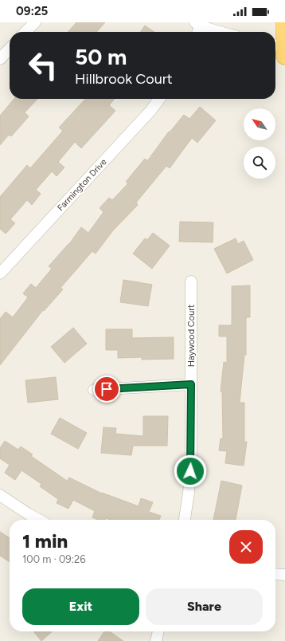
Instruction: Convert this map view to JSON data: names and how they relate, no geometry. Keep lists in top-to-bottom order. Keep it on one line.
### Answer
{"streets":{"street":["Farmington Drive","Haywood Court"]},"north":"top left","page":{"status":"09:25","turn":["50 m","Hillbrook Court"],"heading":["1 min","100 m · 09:26"],"buttons":["Exit","Share"]}}
